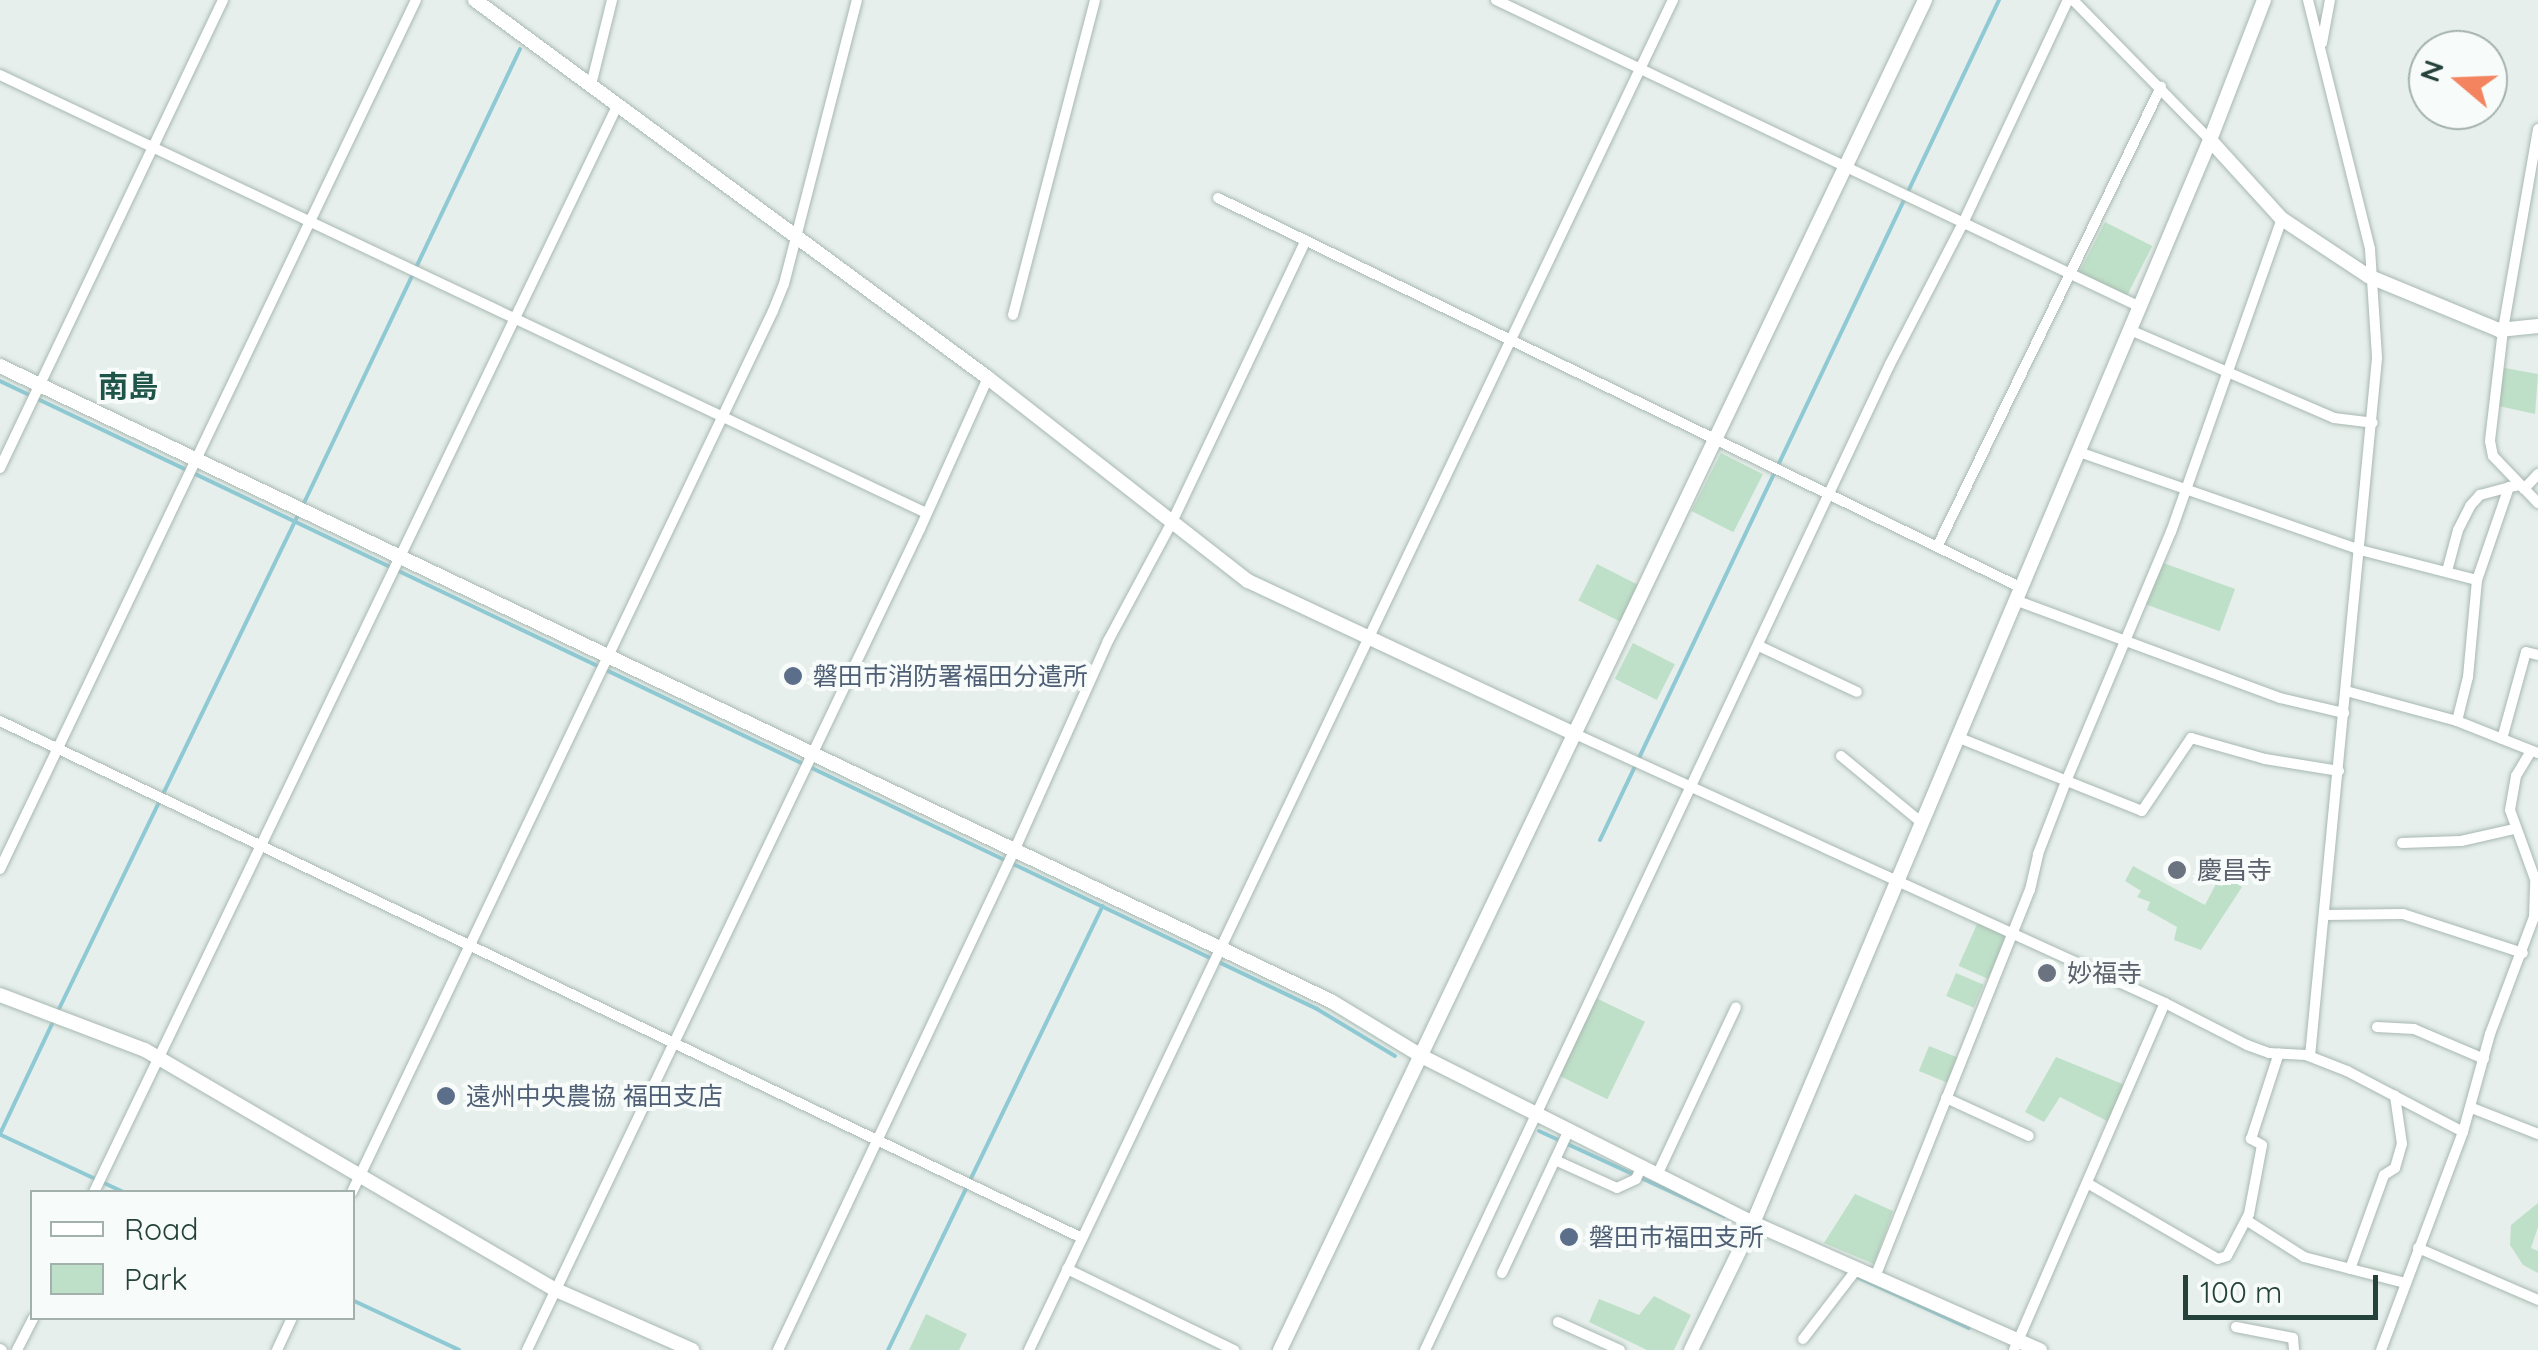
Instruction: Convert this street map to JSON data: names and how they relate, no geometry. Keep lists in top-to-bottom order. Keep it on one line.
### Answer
{"districts":["南島"],"places":["磐田市消防署福田分遣所","慶昌寺","妙福寺","遠州中央農協 福田支店","磐田市福田支所"],"legend":["Road","Park"],"scale_bar":"100 m","north":"left"}
